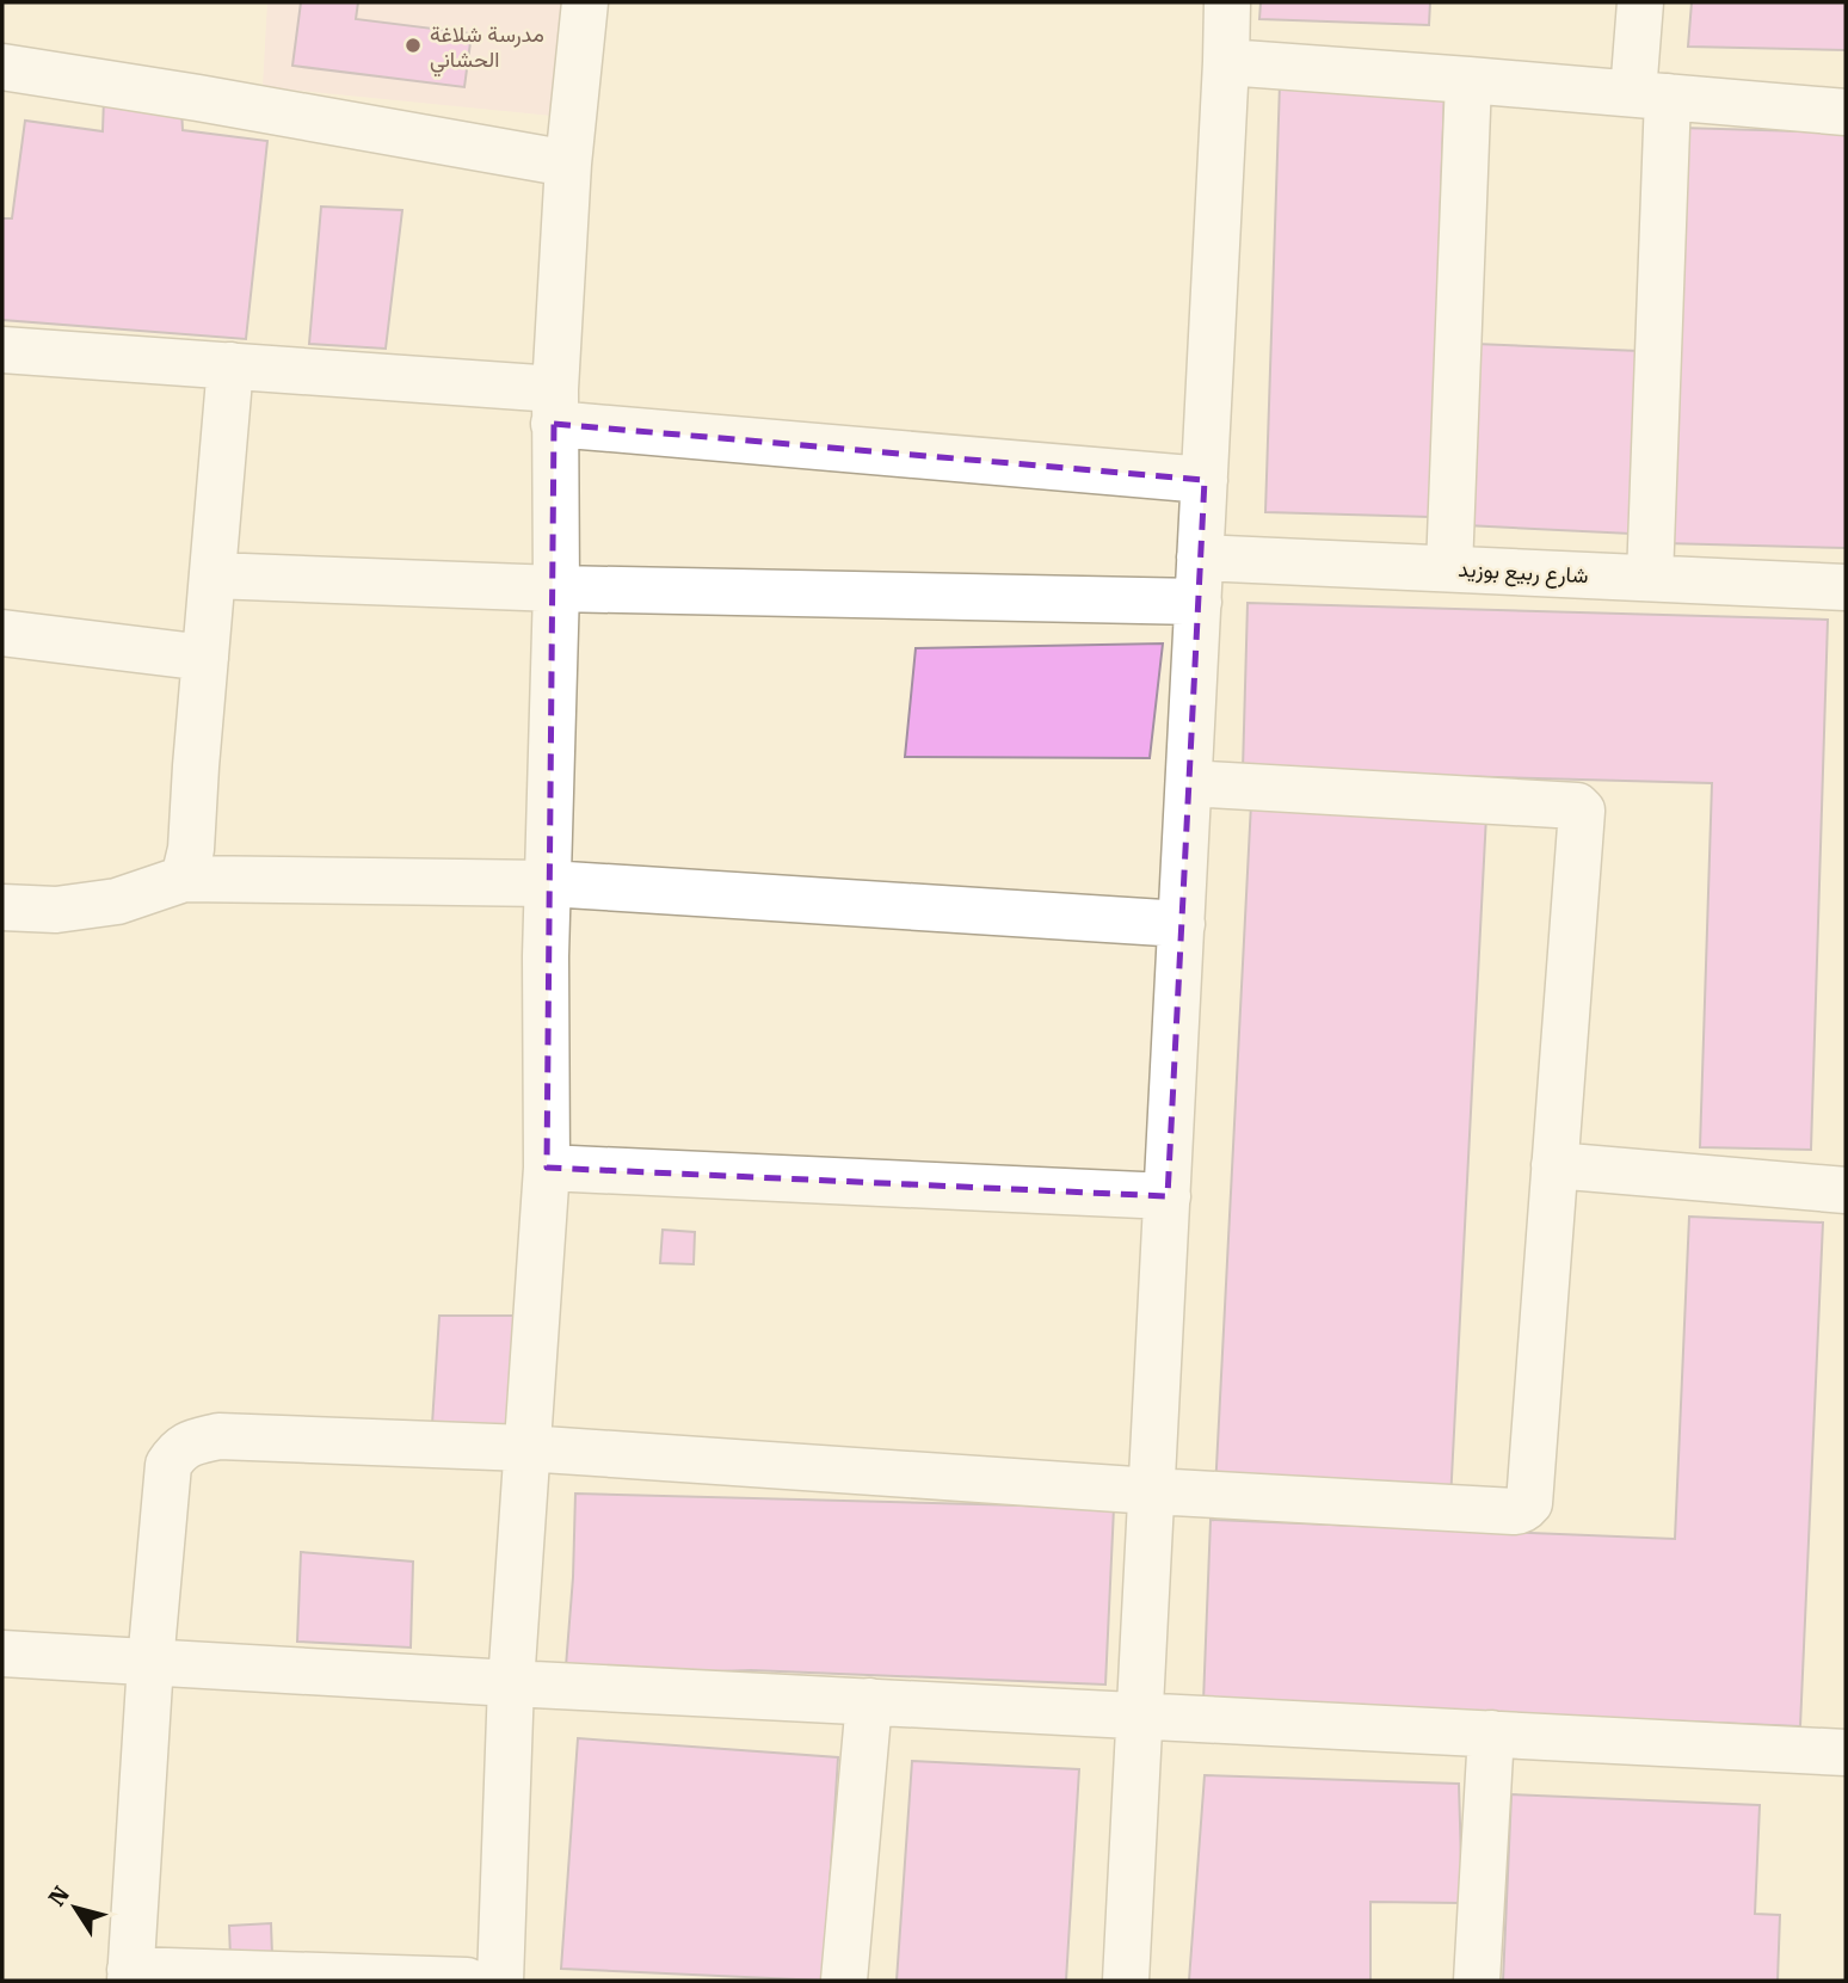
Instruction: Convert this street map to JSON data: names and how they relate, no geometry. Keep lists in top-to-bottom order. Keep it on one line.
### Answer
{"streets":{"street":["شارع ربيع بوزيد"]},"places":["مدرسة شلاغة الحشاني"],"north":"top left"}
